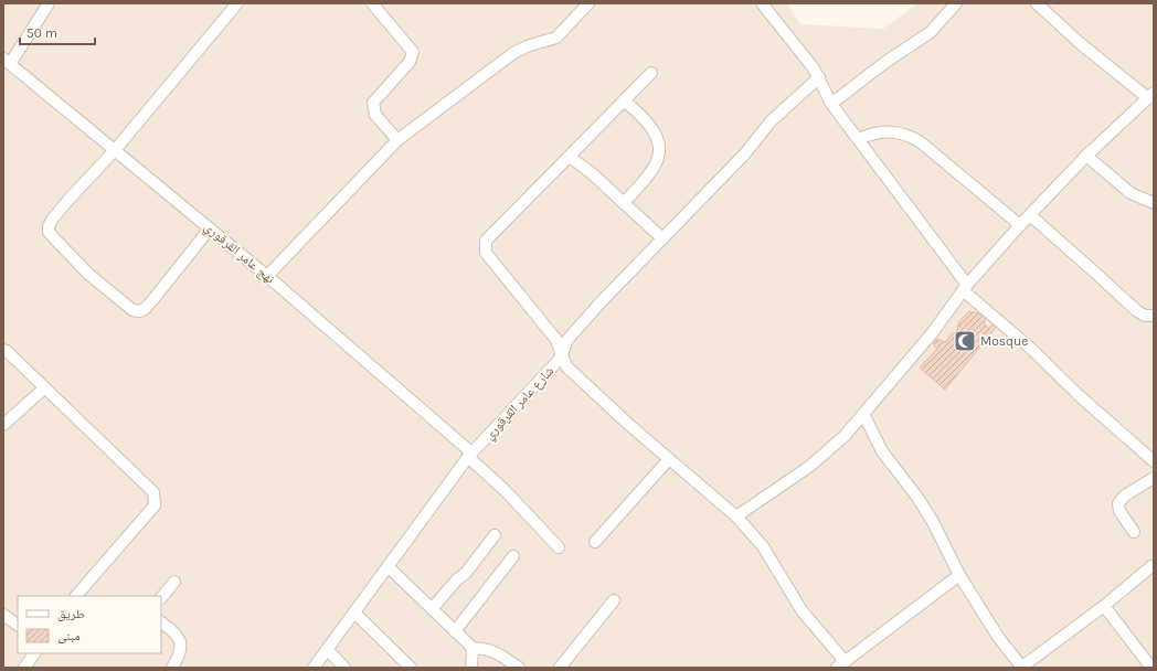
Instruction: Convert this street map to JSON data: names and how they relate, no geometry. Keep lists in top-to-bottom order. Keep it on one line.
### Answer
{"streets":{"street":["نهج عامر القرقوري","شارع عامر القرقوري"]},"crossings":[["نهج عامر القرقوري","شارع عامر القرقوري"]],"places":{"mosque":["Mosque"]},"legend":["طريق","مبنى"],"scale_bar":"50 m"}
